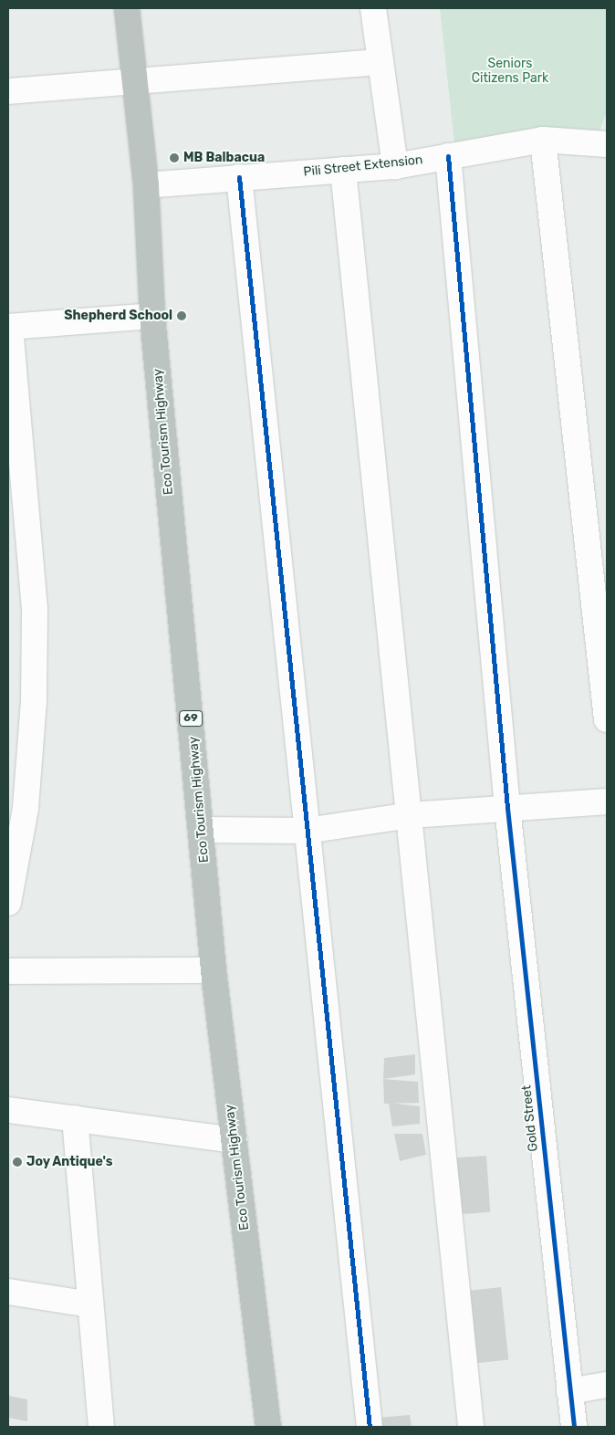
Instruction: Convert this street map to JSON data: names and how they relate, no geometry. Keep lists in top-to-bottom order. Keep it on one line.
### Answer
{"streets":{"highway":["Eco Tourism Highway","69"],"street":["Pili Street Extension","Gold Street"]},"crossings":[["Pili Street Extension","Eco Tourism Highway"],["Pili Street Extension","Gold Street"]],"parks":["Seniors Citizens Park"],"places":["MB Balbacua","Shepherd School","Joy Antique's"]}
